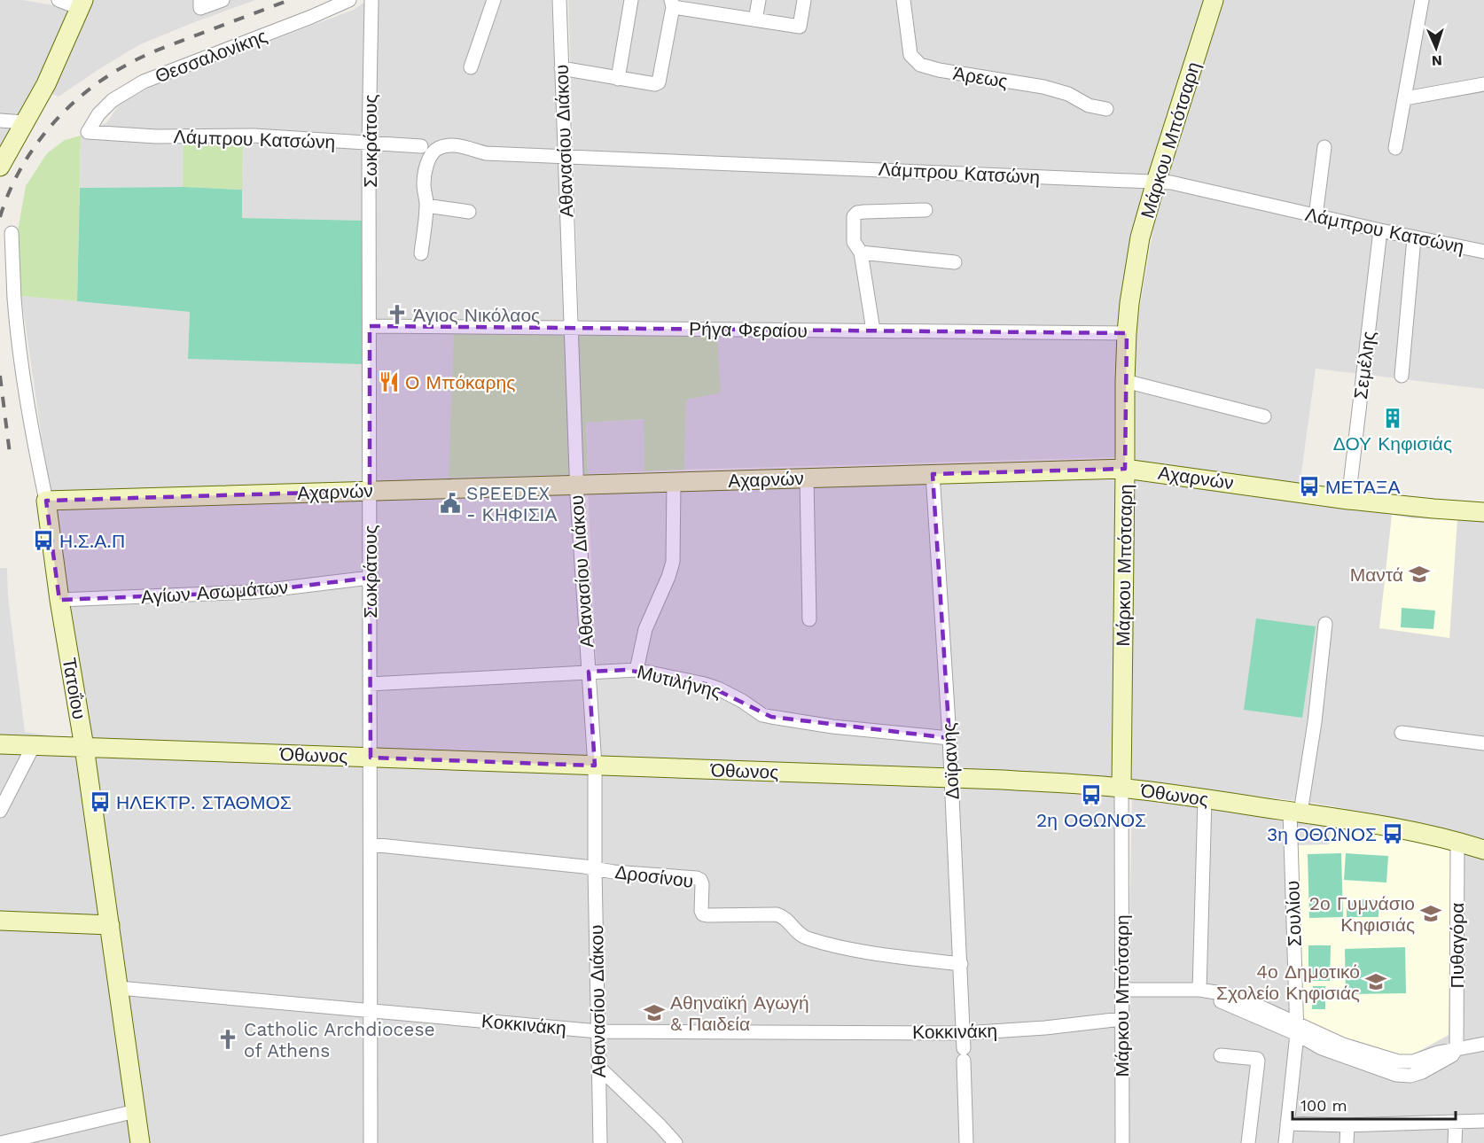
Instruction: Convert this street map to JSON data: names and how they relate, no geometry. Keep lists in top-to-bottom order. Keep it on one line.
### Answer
{"streets":{"street":["Θεσσαλονίκης","Άρεως","Λάμπρου Κατσώνη","Μάρκου Μπότσαρη","Σωκράτους","Αθανασίου Διάκου","Ρήγα Φεραίου","Σεμέλης","Αχαρνών","Αγίων Ασωμάτων","Μυτιλήνης","Τατοΐου","Όθωνος","Δοϊρανης","Δροσίνου","Σουλίου","Πυθαγόρα","Κοκκινάκη"]},"crossings":[["Θεσσαλονίκης","Λάμπρου Κατσώνη"],["Λάμπρου Κατσώνη","Μάρκου Μπότσαρη"],["Λάμπρου Κατσώνη","Σωκράτους"],["Λάμπρου Κατσώνη","Αθανασίου Διάκου"],["Λάμπρου Κατσώνη","Σεμέλης"],["Μάρκου Μπότσαρη","Ρήγα Φεραίου"],["Μάρκου Μπότσαρη","Αχαρνών"],["Μάρκου Μπότσαρη","Όθωνος"],["Μάρκου Μπότσαρη","Κοκκινάκη"],["Σωκράτους","Ρήγα Φεραίου"],["Σωκράτους","Αχαρνών"],["Σωκράτους","Αγίων Ασωμάτων"],["Σωκράτους","Μυτιλήνης"],["Σωκράτους","Όθωνος"],["Σωκράτους","Δροσίνου"],["Σωκράτους","Κοκκινάκη"],["Αθανασίου Διάκου","Ρήγα Φεραίου"],["Αθανασίου Διάκου","Αχαρνών"],["Αθανασίου Διάκου","Μυτιλήνης"],["Αθανασίου Διάκου","Όθωνος"],["Αθανασίου Διάκου","Δροσίνου"],["Αθανασίου Διάκου","Κοκκινάκη"],["Σεμέλης","Αχαρνών"],["Αχαρνών","Τατοΐου"],["Αχαρνών","Δοϊρανης"],["Αγίων Ασωμάτων","Τατοΐου"],["Μυτιλήνης","Δοϊρανης"],["Τατοΐου","Όθωνος"],["Τατοΐου","Κοκκινάκη"],["Όθωνος","Δοϊρανης"],["Όθωνος","Σουλίου"],["Όθωνος","Πυθαγόρα"],["Δοϊρανης","Δροσίνου"],["Δοϊρανης","Κοκκινάκη"]],"places":{"church":["Άγιος Νικόλαος","Catholic Archdiocese of Athens"],"restaurant":["Ο Μπόκαρης"],"building":["ΔΟΥ Κηφισιάς"],"bus stop":["ΜΕΤΑΞΑ","Η.Σ.Α.Π","2η ΟΘΩΝΟΣ","ΗΛΕΚΤΡ. ΣΤΑΘΜΟΣ","3η ΟΘΩΝΟΣ"],"public building":["SPEEDEX - ΚΗΦΙΣΙΑ"],"school or university":["Μαντά","2ο Γυμνάσιο Κηφισιάς","4ο Δημοτικό Σχολείο Κηφισιάς","Αθηναϊκή Αγωγή & Παιδεία"]},"scale_bar":"100 m","north":"bottom"}
